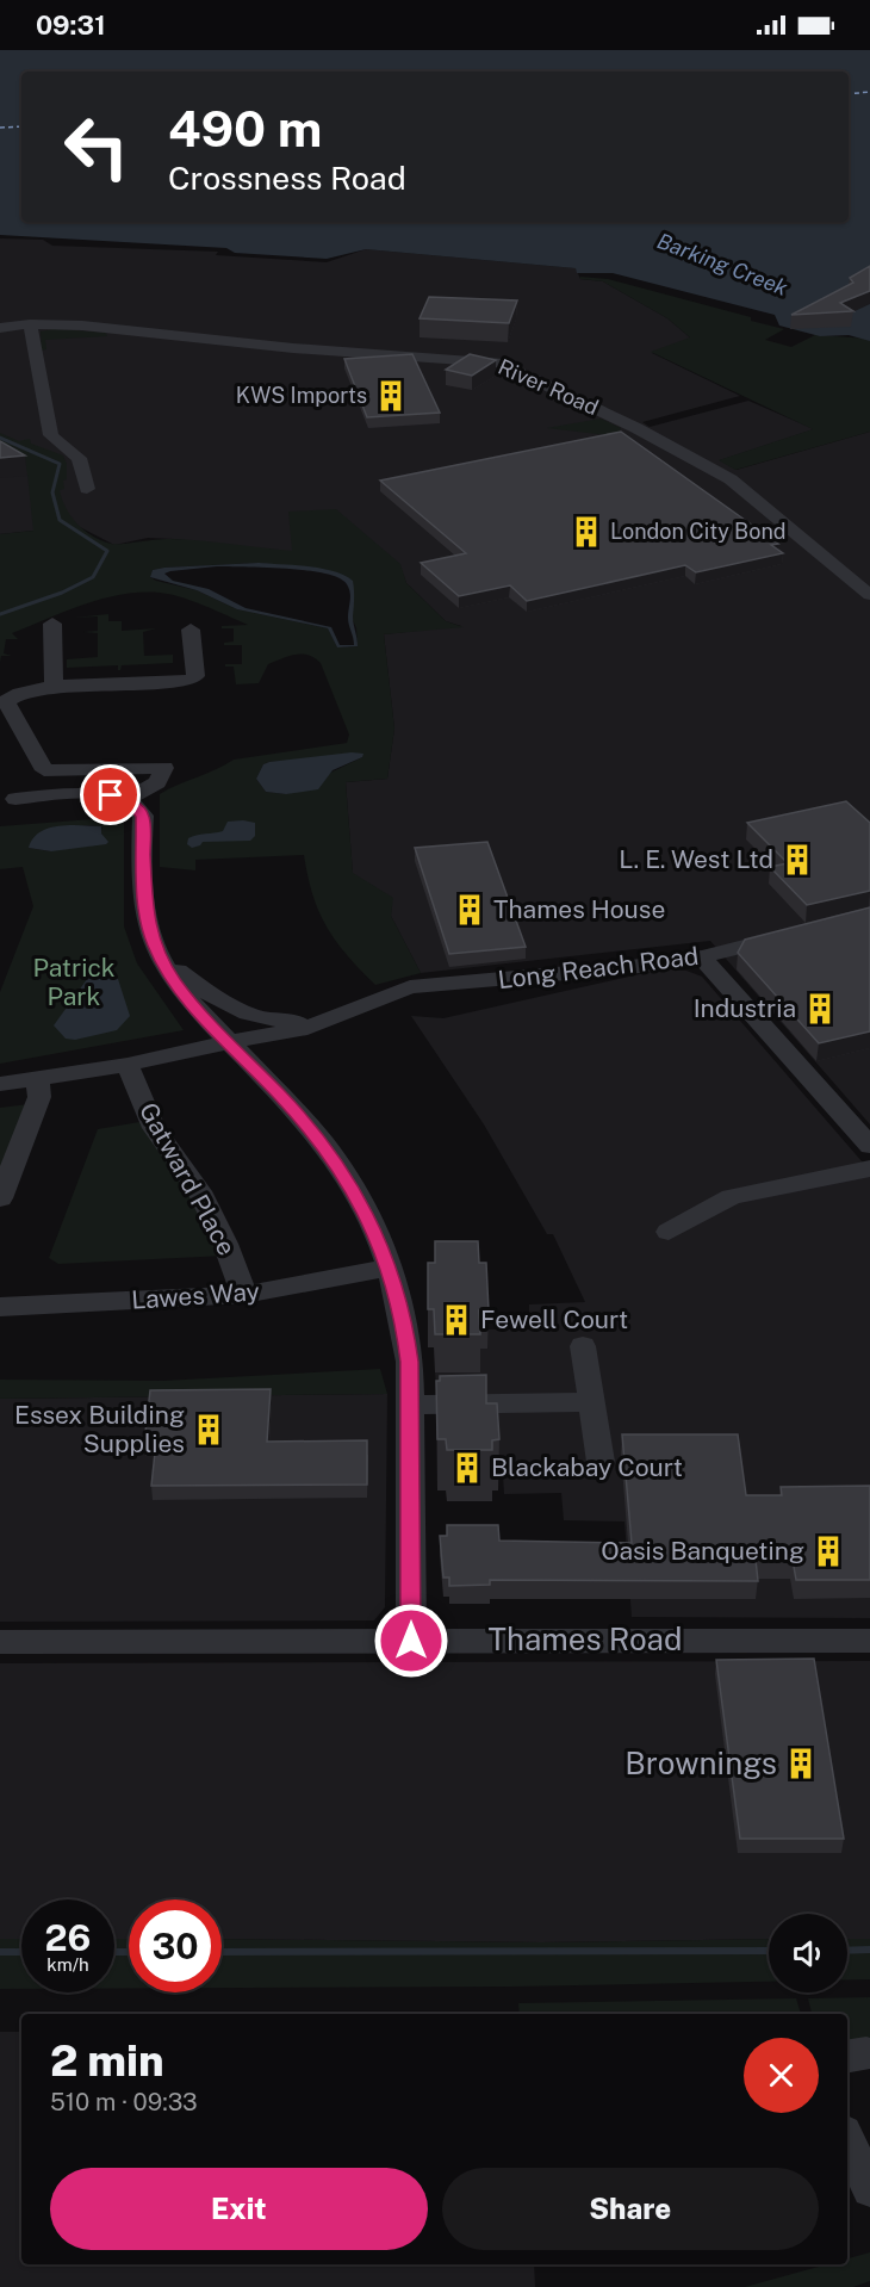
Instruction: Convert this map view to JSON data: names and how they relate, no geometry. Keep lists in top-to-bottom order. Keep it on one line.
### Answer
{"streets":{"street":["River Road","Long Reach Road","Gatward Place","Lawes Way","Thames Road"]},"crossings":[["Long Reach Road","Gatward Place"],["Gatward Place","Lawes Way"]],"water":["Barking Creek"],"parks":["Patrick Park"],"places":{"building":["KWS Imports","London City Bond","L. E. West Ltd","Thames House","Industria","Fewell Court","Essex Building Supplies","Blackabay Court","Oasis Banqueting","Brownings"]},"page":{"status":"09:31","turn":["490 m","Crossness Road"],"speed":"26 km/h","limit":"30","heading":["2 min","510 m · 09:33"],"buttons":["Exit","Share"]}}
